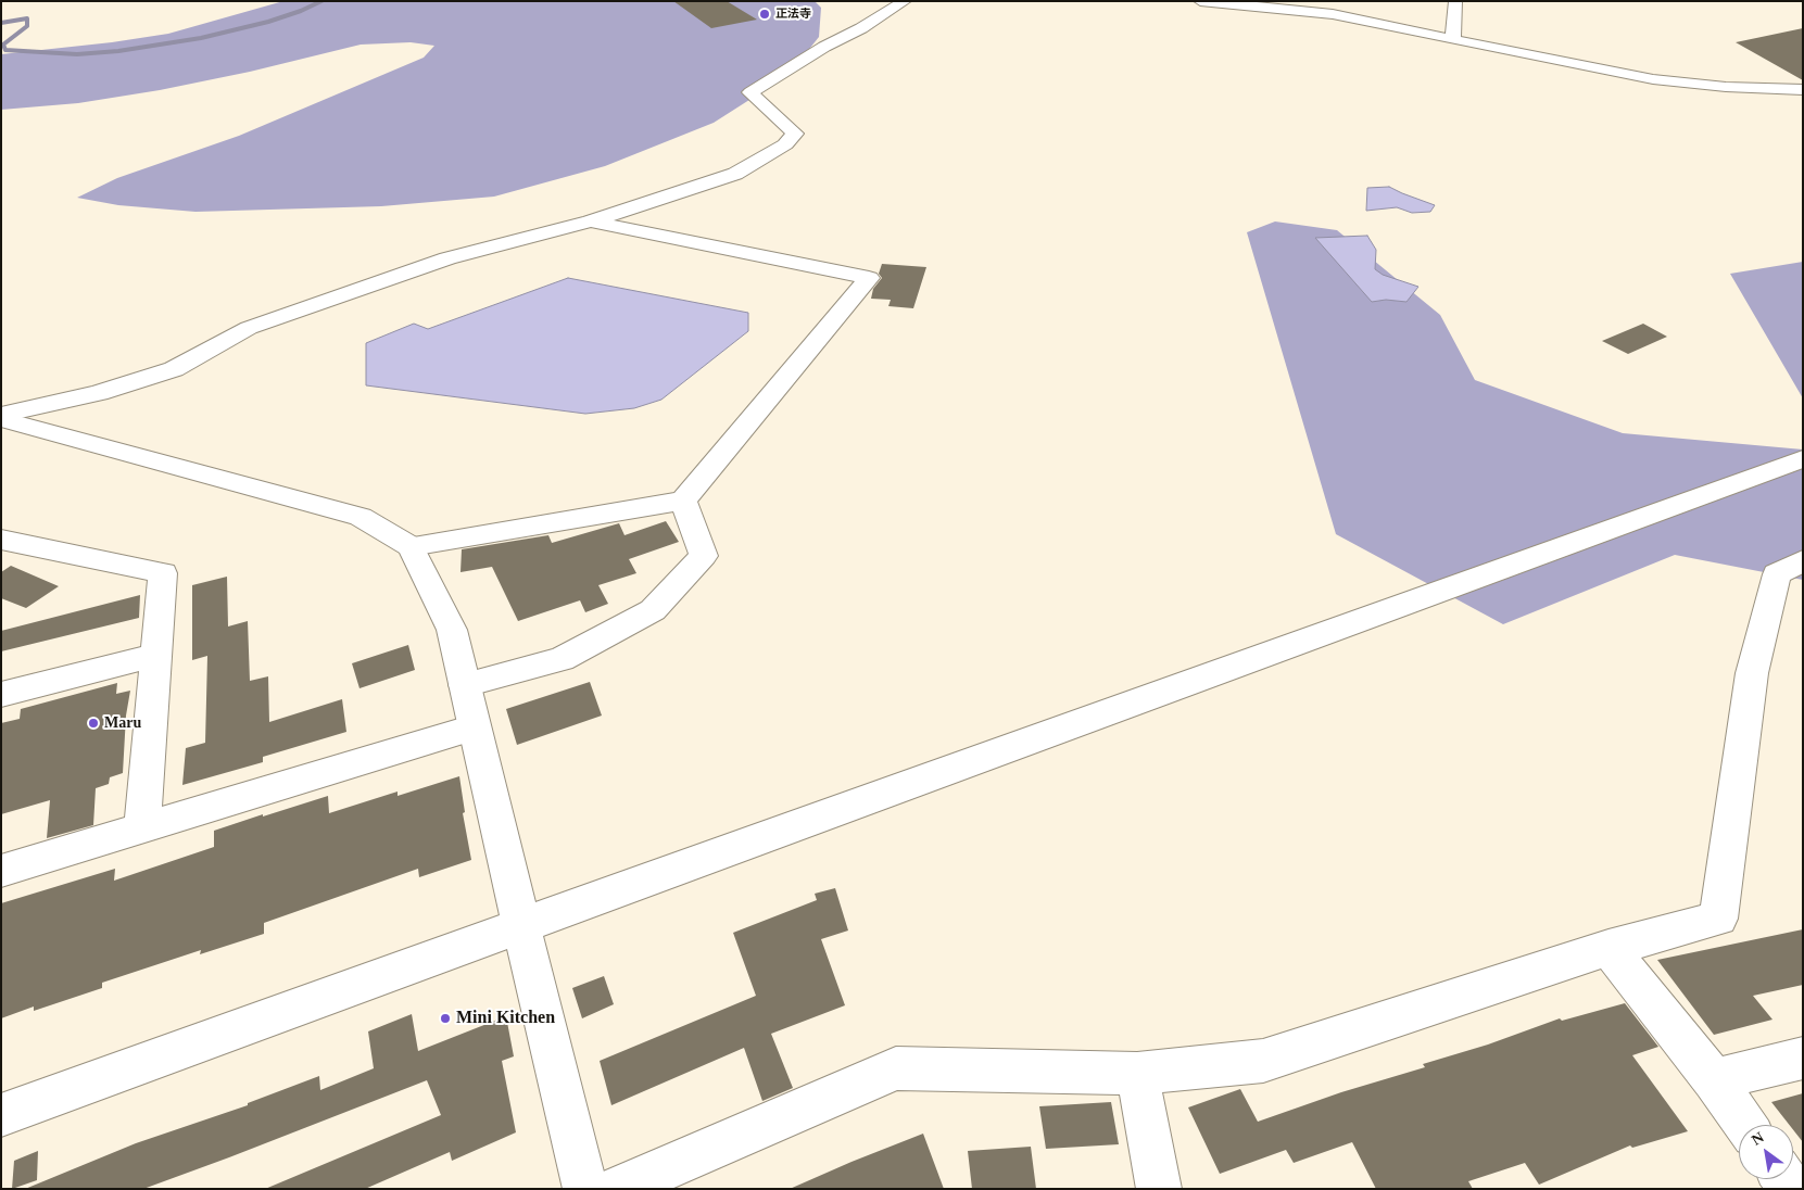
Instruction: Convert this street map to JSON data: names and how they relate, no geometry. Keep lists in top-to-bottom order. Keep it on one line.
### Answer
{"places":["正法寺","Maru","Mini Kitchen"],"north":"top left"}
